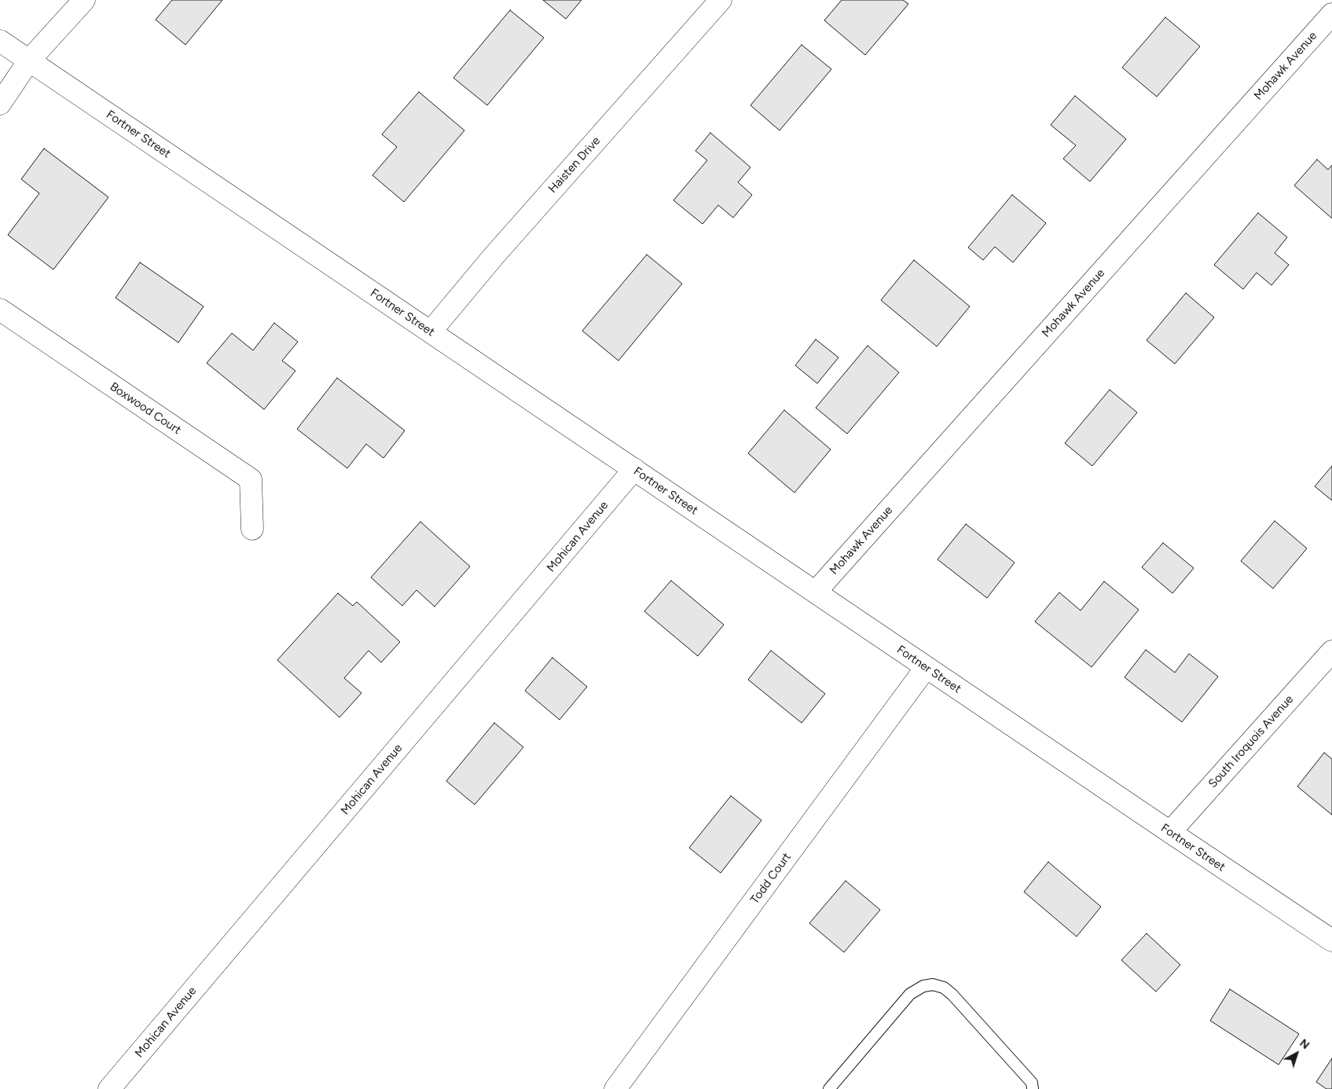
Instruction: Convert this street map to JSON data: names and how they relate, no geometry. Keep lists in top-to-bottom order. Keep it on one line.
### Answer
{"streets":{"street":["Mohawk Avenue","Fortner Street","Haisten Drive","Boxwood Court","Mohican Avenue","South Iroquois Avenue","Todd Court"]},"crossings":[["Mohawk Avenue","Fortner Street"],["Fortner Street","Haisten Drive"],["Fortner Street","Mohican Avenue"],["Fortner Street","South Iroquois Avenue"],["Fortner Street","Todd Court"]],"north":"top right"}
